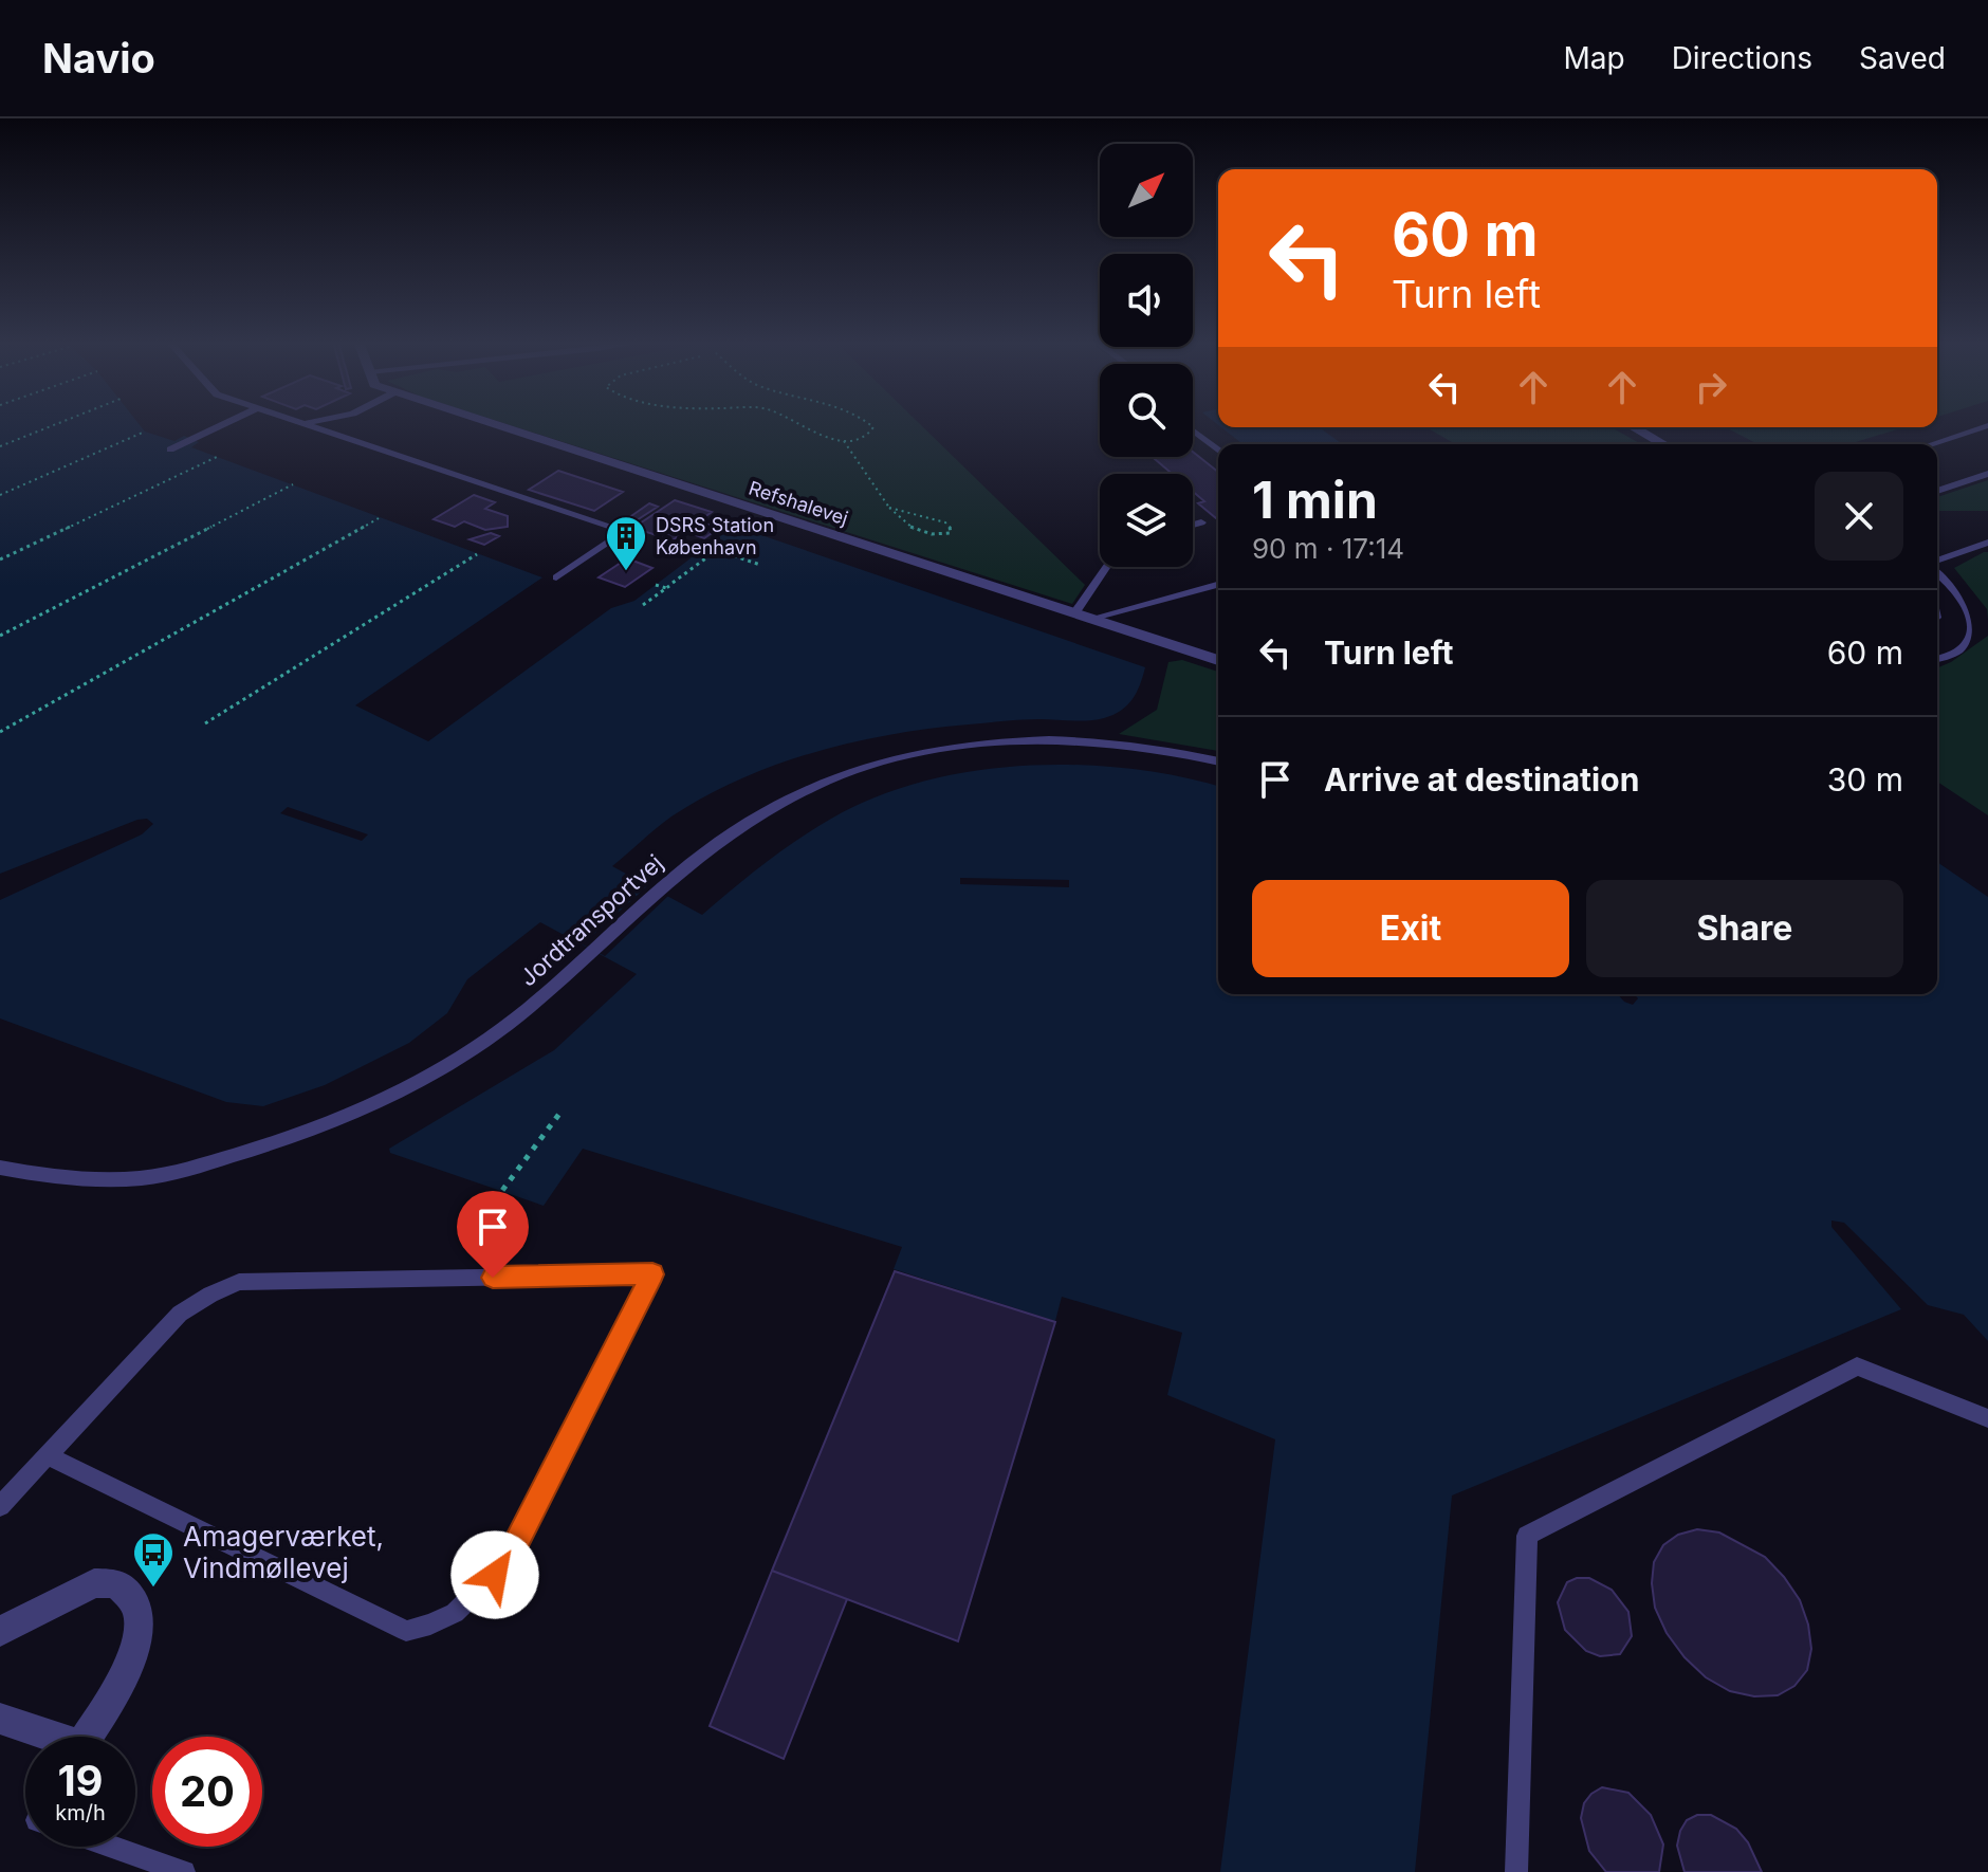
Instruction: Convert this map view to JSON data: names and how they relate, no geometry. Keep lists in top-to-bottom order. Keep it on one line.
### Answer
{"streets":{"street":["Refshalevej"],"lane":["Jordtransportvej"]},"places":{"building":["DSRS Station København"],"bus stop":["Amagerværket, Vindmøllevej"]},"north":"top right","page":{"header":"Navio","nav":["Map","Directions","Saved"],"turn":["60 m","Turn left"],"heading":["1 min","90 m · 17:14"],"list":[{"name":"Turn left","value":"60 m"},{"name":"Arrive at destination","value":"30 m"}],"buttons":["Exit","Share"],"speed":"19 km/h","limit":"20"}}
